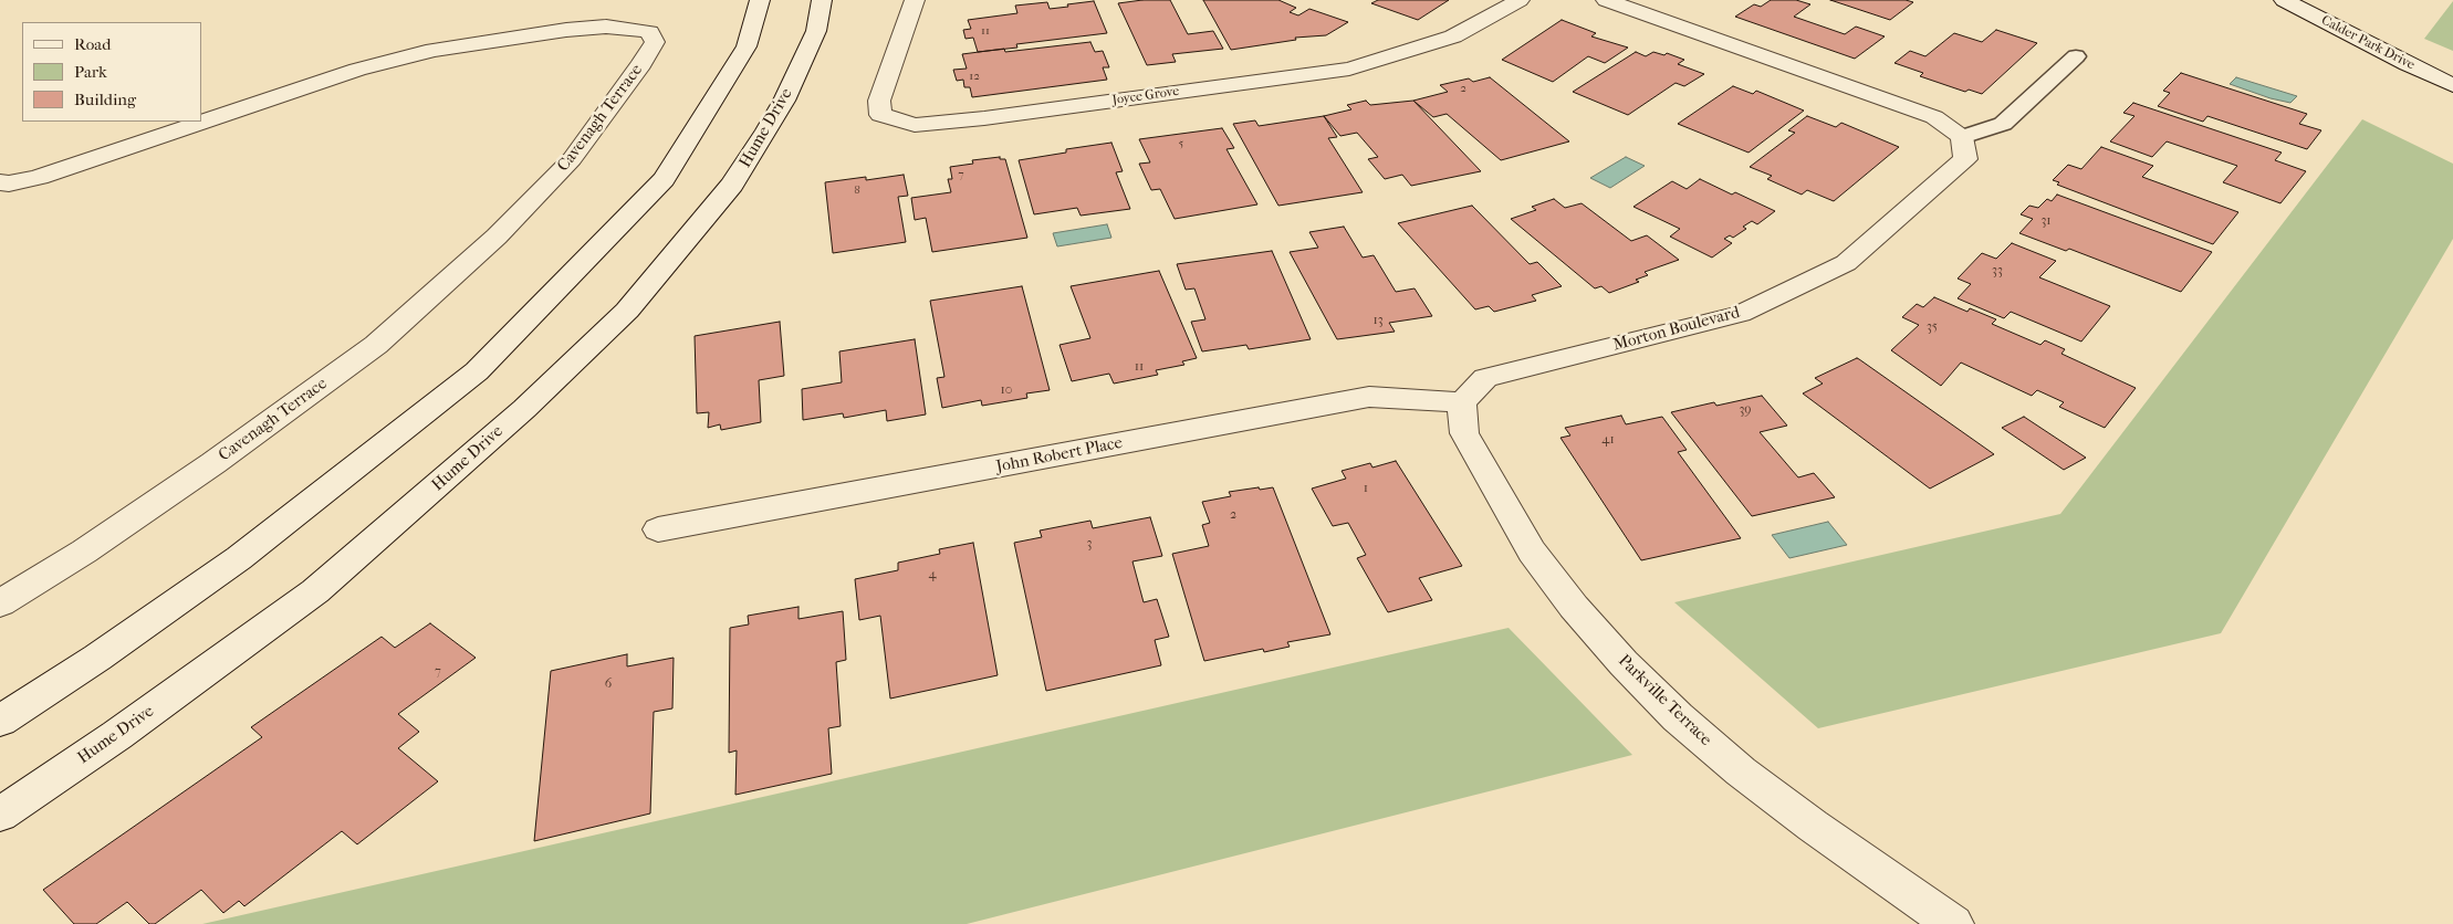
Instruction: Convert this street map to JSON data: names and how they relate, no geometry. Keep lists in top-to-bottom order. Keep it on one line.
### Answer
{"streets":{"street":["Calder Park Drive","Joyce Grove","Cavenagh Terrace","Hume Drive","Morton Boulevard","John Robert Place","Parkville Terrace"]},"crossings":[["Morton Boulevard","John Robert Place"],["Morton Boulevard","Parkville Terrace"],["John Robert Place","Parkville Terrace"]],"house_numbers":["11","12","2","5","7","8","31","33","13","35","11","10","39","41","1","2","3","4","7","6"],"legend":["Road","Park","Building"]}
